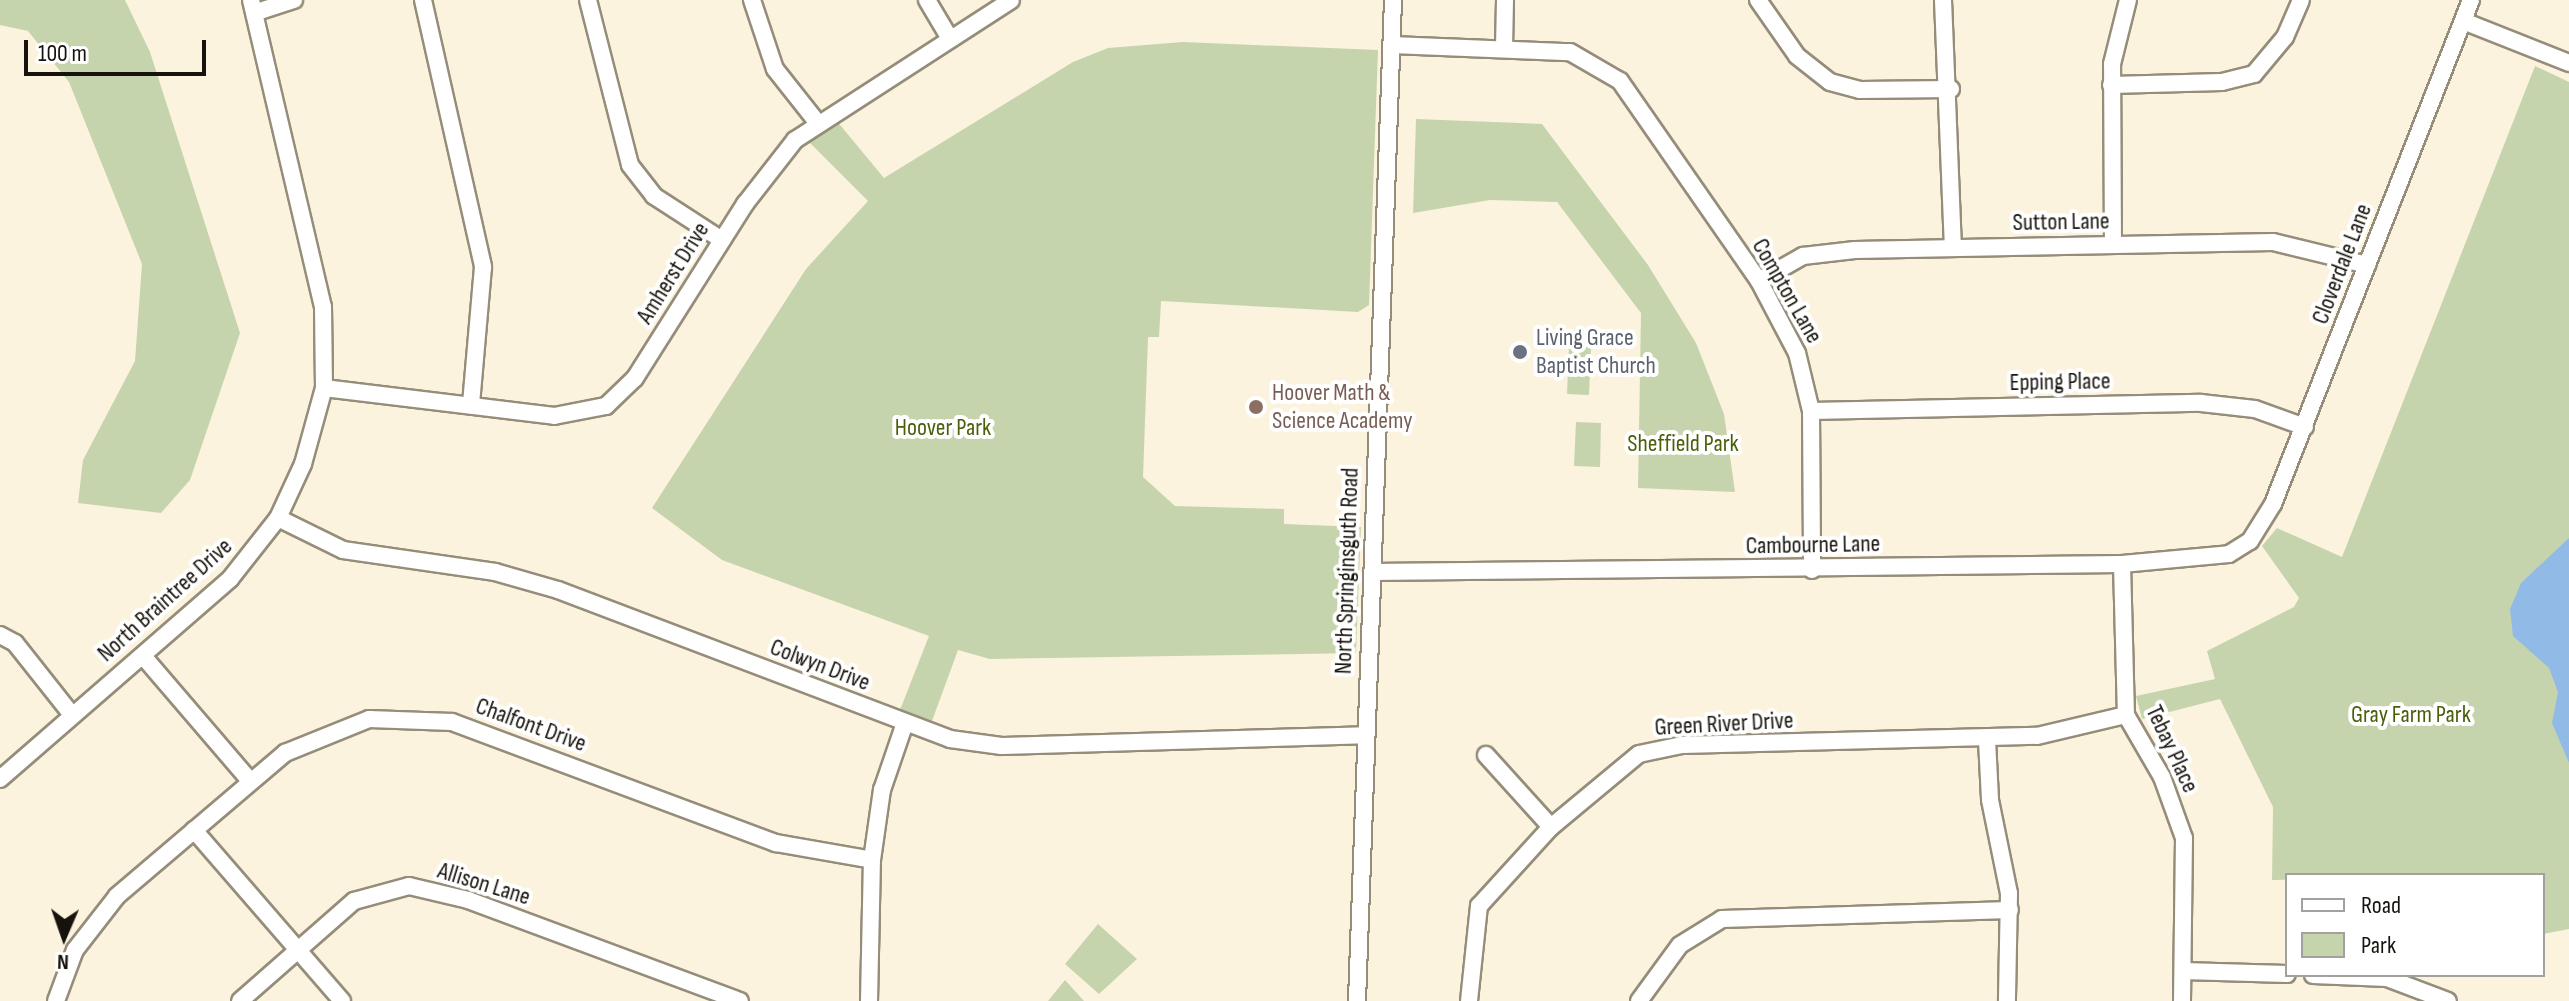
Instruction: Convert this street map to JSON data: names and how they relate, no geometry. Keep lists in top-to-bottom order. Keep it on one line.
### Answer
{"streets":{"street":["Sutton Lane","Cloverdale Lane","Amherst Drive","Compton Lane","Epping Place","Cambourne Lane","North Springinsguth Road","North Braintree Drive","Colwyn Drive","Green River Drive","Chalfont Drive","Tebay Place","Allison Lane"]},"crossings":[["Sutton Lane","Cloverdale Lane"],["Sutton Lane","Compton Lane"],["Cloverdale Lane","Epping Place"],["Cloverdale Lane","Cambourne Lane"],["Amherst Drive","North Braintree Drive"],["Compton Lane","Epping Place"],["Compton Lane","Cambourne Lane"],["Cambourne Lane","North Springinsguth Road"],["Cambourne Lane","Tebay Place"],["North Springinsguth Road","Colwyn Drive"],["North Braintree Drive","Colwyn Drive"],["Green River Drive","Tebay Place"]],"parks":["Hoover Park","Sheffield Park","Gray Farm Park"],"places":["Living Grace Baptist Church","Hoover Math & Science Academy"],"legend":["Road","Park"],"scale_bar":"100 m","north":"bottom"}
